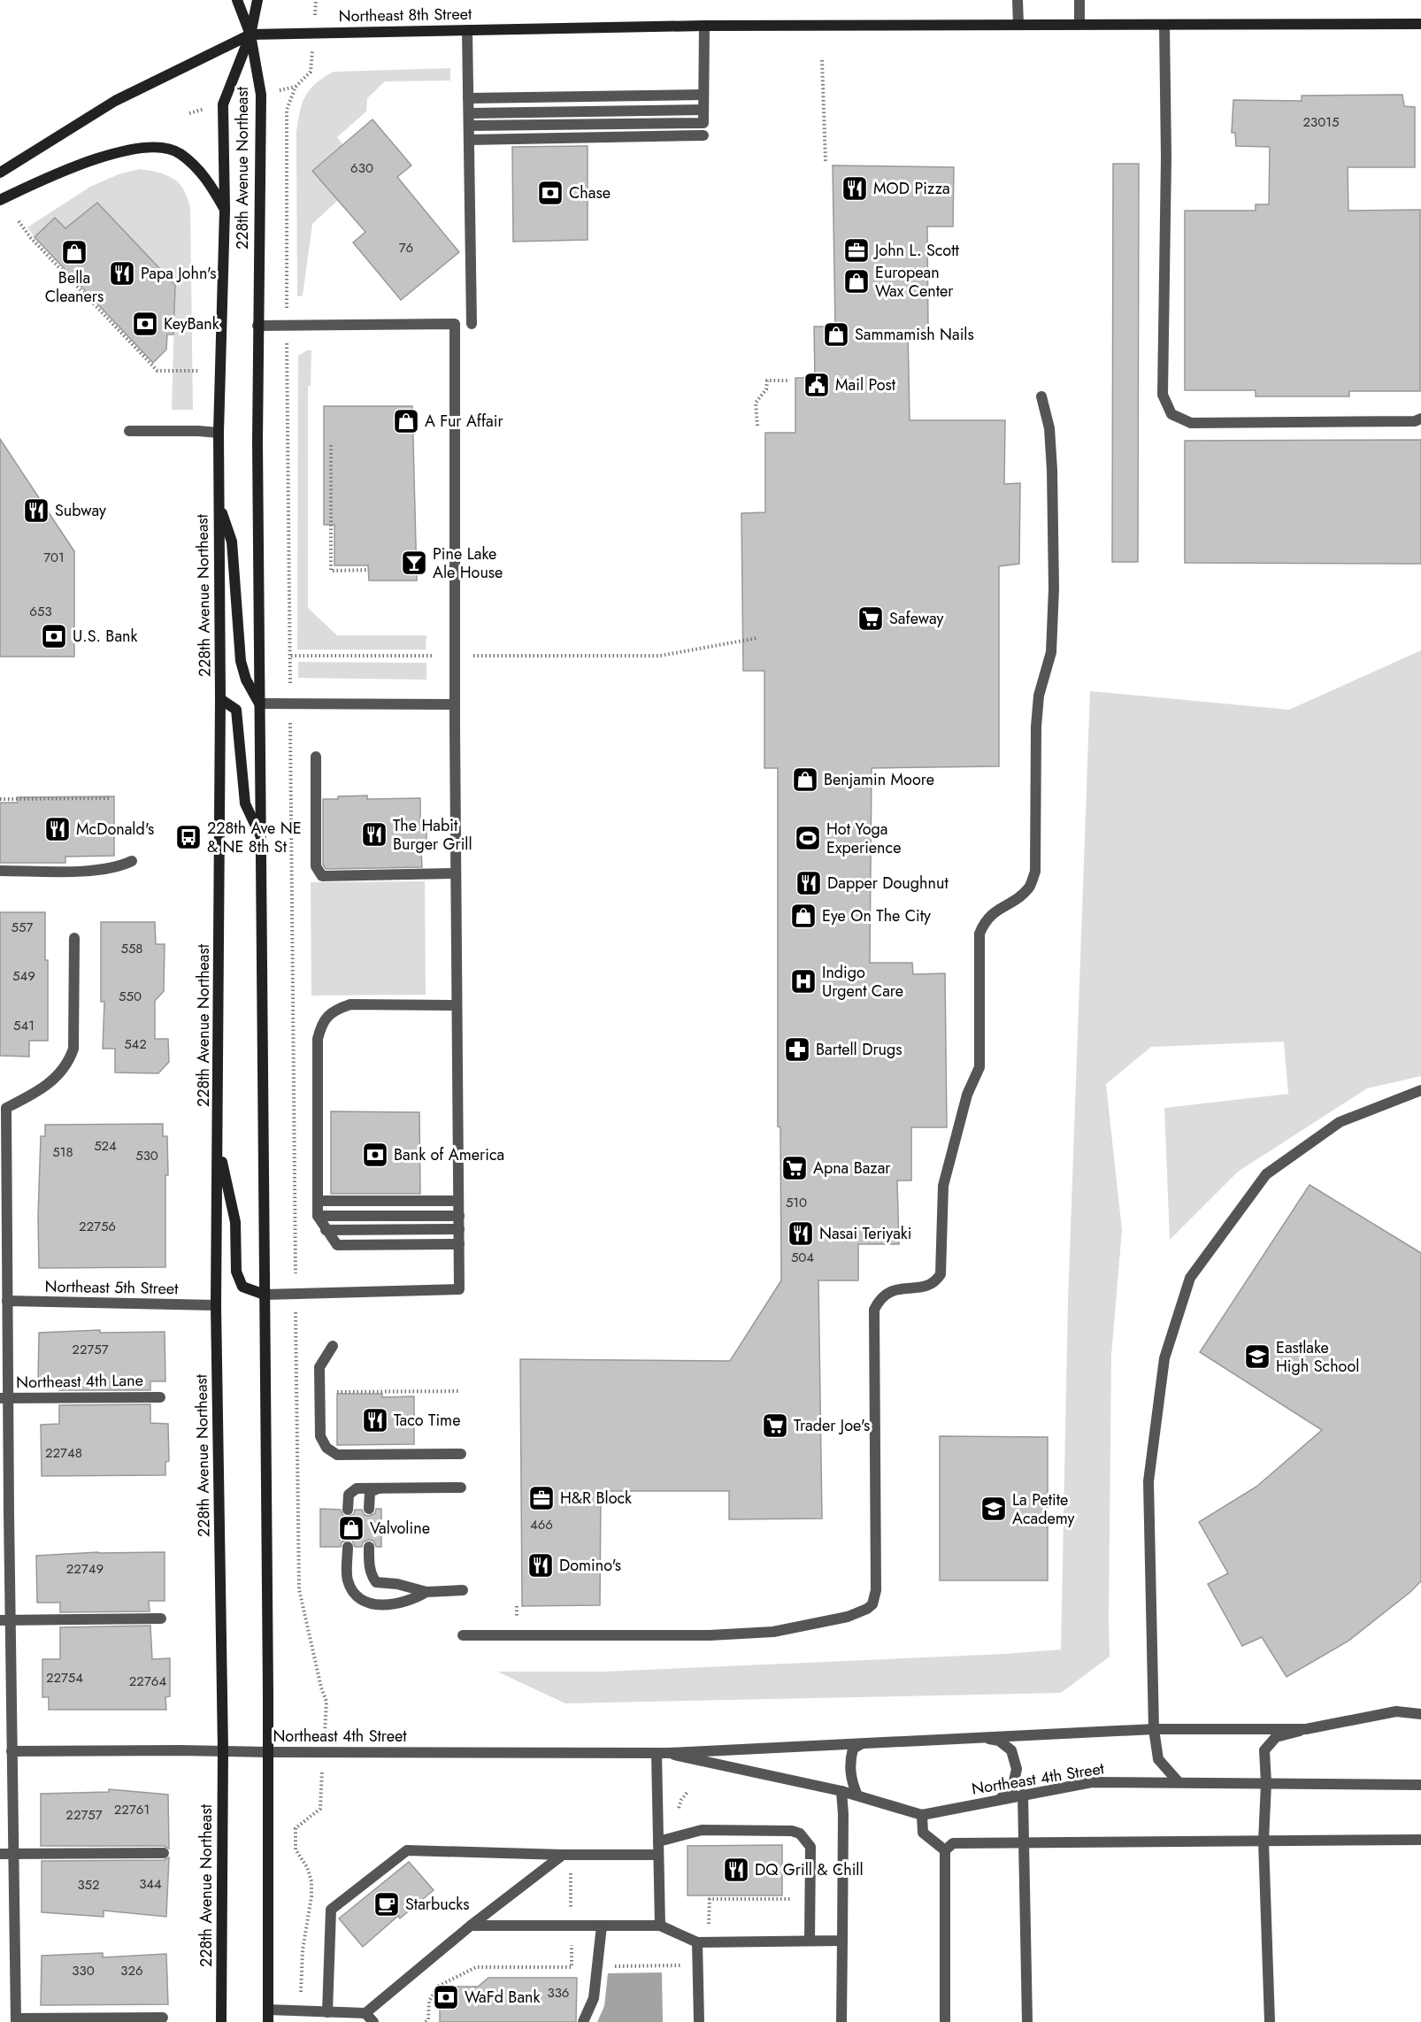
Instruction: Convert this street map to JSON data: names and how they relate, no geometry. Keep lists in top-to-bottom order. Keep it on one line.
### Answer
{"streets":{"main road":["Northeast 8th Street","228th Avenue Northeast"],"street":["Northeast 5th Street","Northeast 4th Lane","Northeast 4th Street"]},"crossings":[["Northeast 8th Street","228th Avenue Northeast"],["228th Avenue Northeast","Northeast 5th Street"],["228th Avenue Northeast","Northeast 4th Street"]],"places":{"restaurant":["MOD Pizza","Papa John's","Subway","McDonald's","The Habit Burger Grill","Dapper Doughnut","Nasai Teriyaki","Taco Time","Domino's","DQ Grill & Chill"],"bank":["Chase","KeyBank","U.S. Bank","Bank of America","WaFd Bank"],"office":["John L. Scott","H&R Block"],"shop":["Bella Cleaners","European Wax Center","Sammamish Nails","A Fur Affair","Benjamin Moore","Eye On The City","Valvoline"],"public building":["Mail Post"],"bar":["Pine Lake Ale House"],"supermarket":["Safeway","Apna Bazar","Trader Joe's"],"bus stop":["228th Ave NE & NE 8th St"],"sports":["Hot Yoga Experience"],"hospital":["Indigo Urgent Care"],"pharmacy":["Bartell Drugs"],"school or university":["Eastlake High School","La Petite Academy"],"cafe":["Starbucks"]},"house_numbers":["23015","630","76","701","653","557","558","549","550","541","542","524","518","530","510","22756","504","22757","22748","466","22749","22754","22764","22761","22757","344","352","330","326","336"]}
